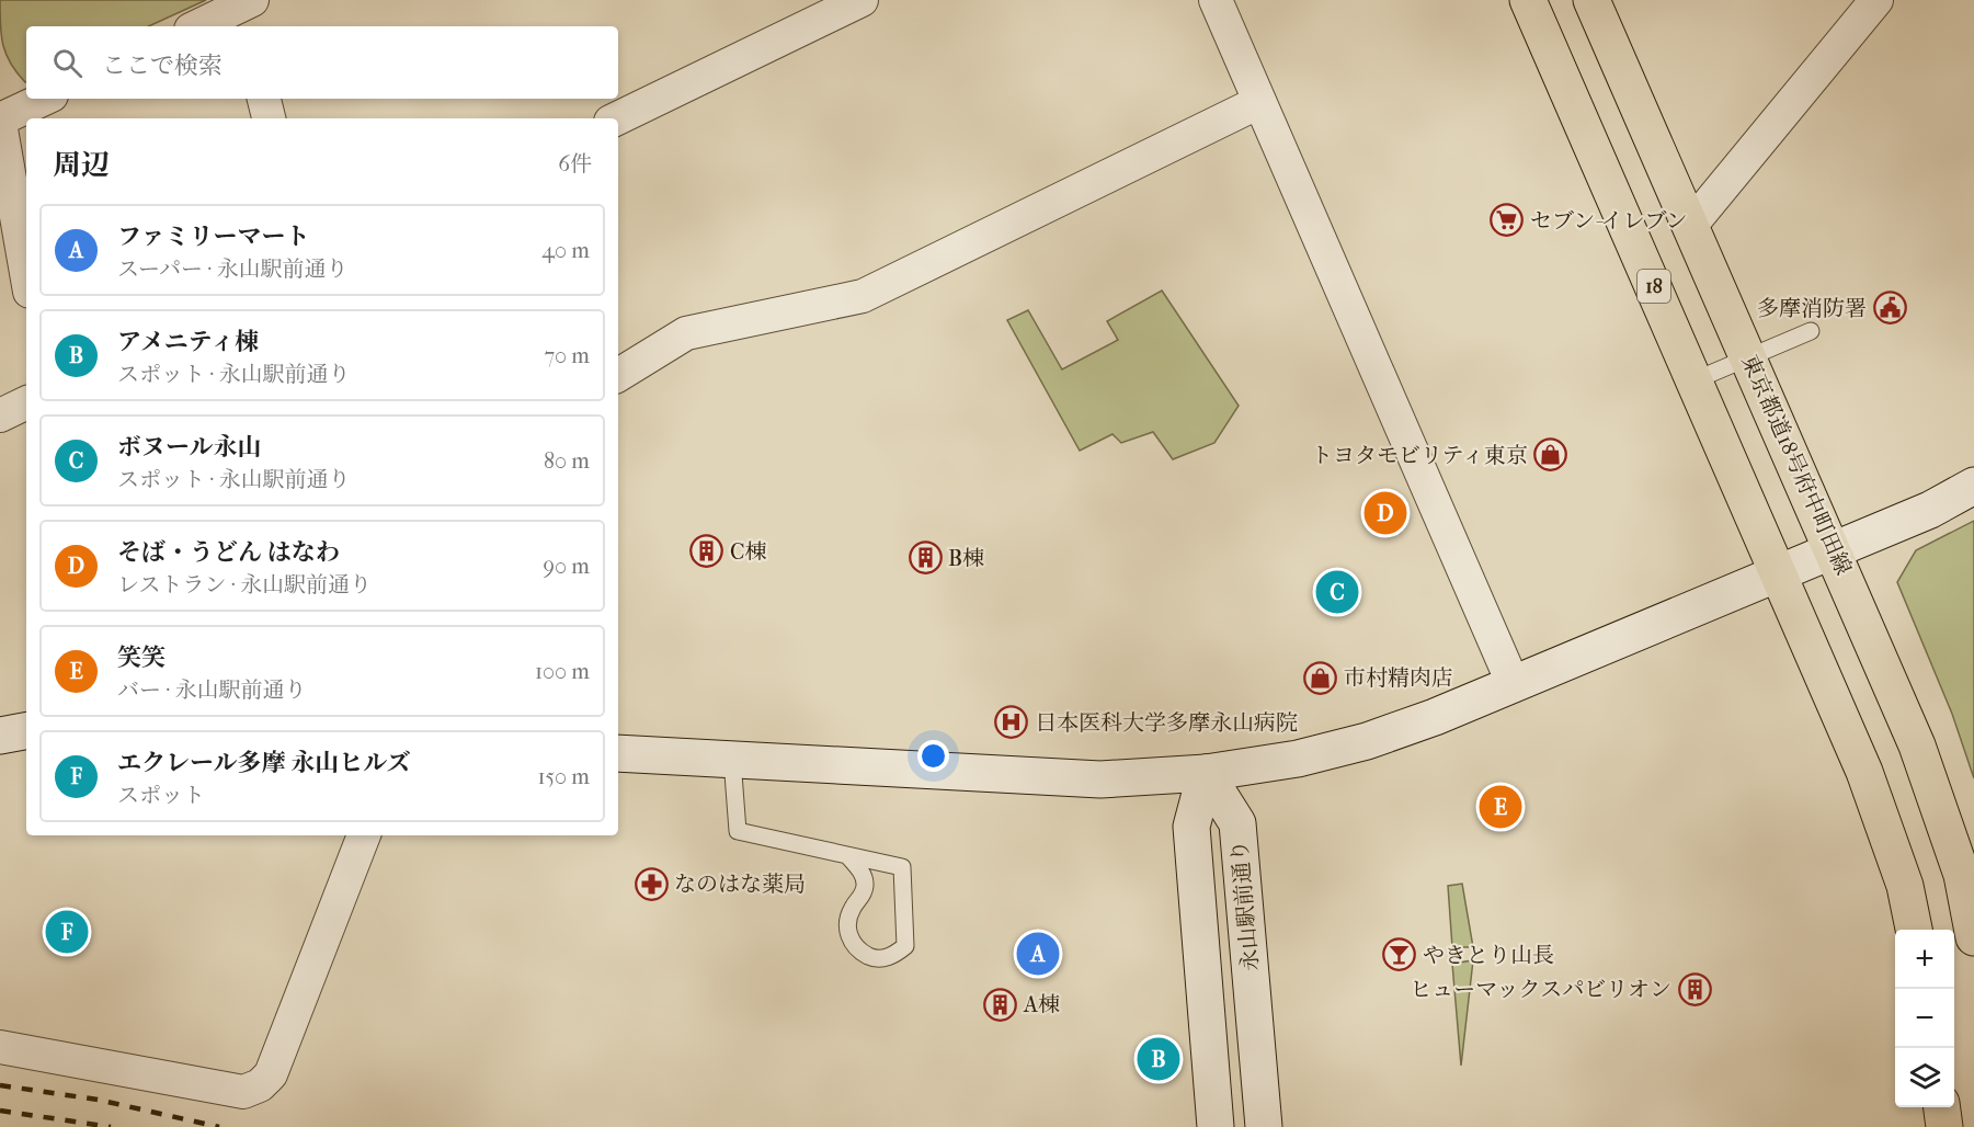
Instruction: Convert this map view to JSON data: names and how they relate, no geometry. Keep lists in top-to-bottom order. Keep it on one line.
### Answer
{"streets":{"main road":["18","東京都道18号府中町田線"],"street":["永山駅前通り"]},"places":{"supermarket":["セブン-イレブン"],"public building":["多摩消防署"],"shop":["トヨタモビリティ東京","市村精肉店"],"building":["C棟","B棟","ヒューマックスパビリオン","A棟"],"hospital":["日本医科大学多摩永山病院"],"pharmacy":["なのはな薬局"],"bar":["やきとり山長"]},"page":{"search":"ここで検索","heading":["周辺","6件"],"list":[{"mark":"A","name":"ファミリーマート","note":"スーパー · 永山駅前通り","value":"40 m"},{"mark":"B","name":"アメニティ棟","note":"スポット · 永山駅前通り","value":"70 m"},{"mark":"C","name":"ボヌール永山","note":"スポット · 永山駅前通り","value":"80 m"},{"mark":"D","name":"そば・うどん はなわ","note":"レストラン · 永山駅前通り","value":"90 m"},{"mark":"E","name":"笑笑","note":"バー · 永山駅前通り","value":"100 m"},{"mark":"F","name":"エクレール多摩 永山ヒルズ","note":"スポット","value":"150 m"}],"pins":["D","C","E","F","A","B"],"map_buttons":["+","−"]}}
